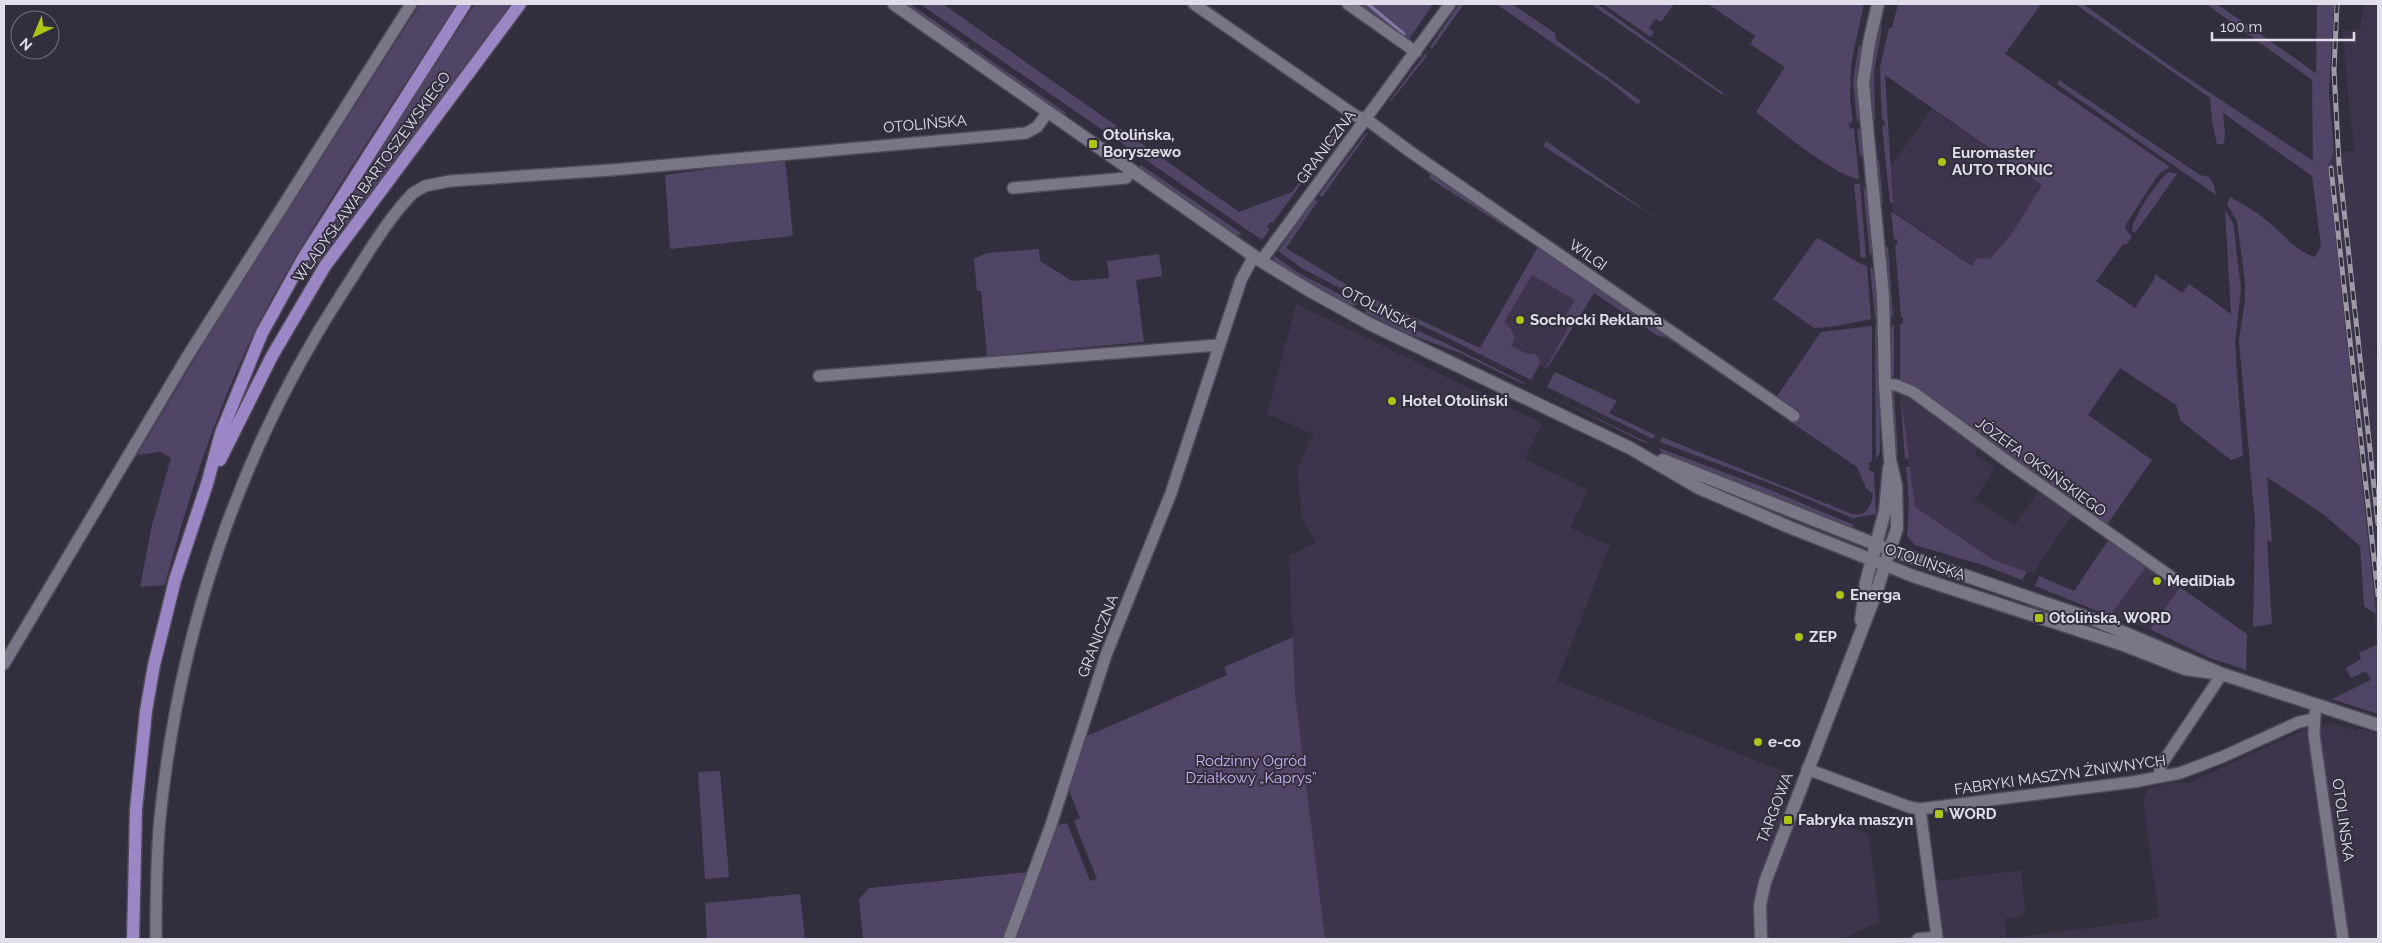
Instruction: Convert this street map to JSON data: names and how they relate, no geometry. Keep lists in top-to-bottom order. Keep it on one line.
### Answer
{"streets":{"main road":["OTOLIŃSKA","WŁADYSŁAWA BARTOSZEWSKIEGO","TARGOWA"],"street":["GRANICZNA","WILGI","JÓZEFA OKSIŃSKIEGO","FABRYKI MASZYN ŻNIWNYCH"]},"crossings":[["OTOLIŃSKA","GRANICZNA"],["OTOLIŃSKA","FABRYKI MASZYN ŻNIWNYCH"],["OTOLIŃSKA","TARGOWA"],["GRANICZNA","WILGI"],["FABRYKI MASZYN ŻNIWNYCH","TARGOWA"]],"parks":["Rodzinny Ogród Działkowy „Kaprys”"],"places":{"transit":["Otolińska, Boryszewo","Otolińska, WORD","WORD","Fabryka maszyn"],"other":["Euromaster AUTO TRONIC","Sochocki Reklama","Hotel Otoliński","MediDiab","Energa","ZEP","e-co"]},"scale_bar":"100 m","north":"bottom left"}
